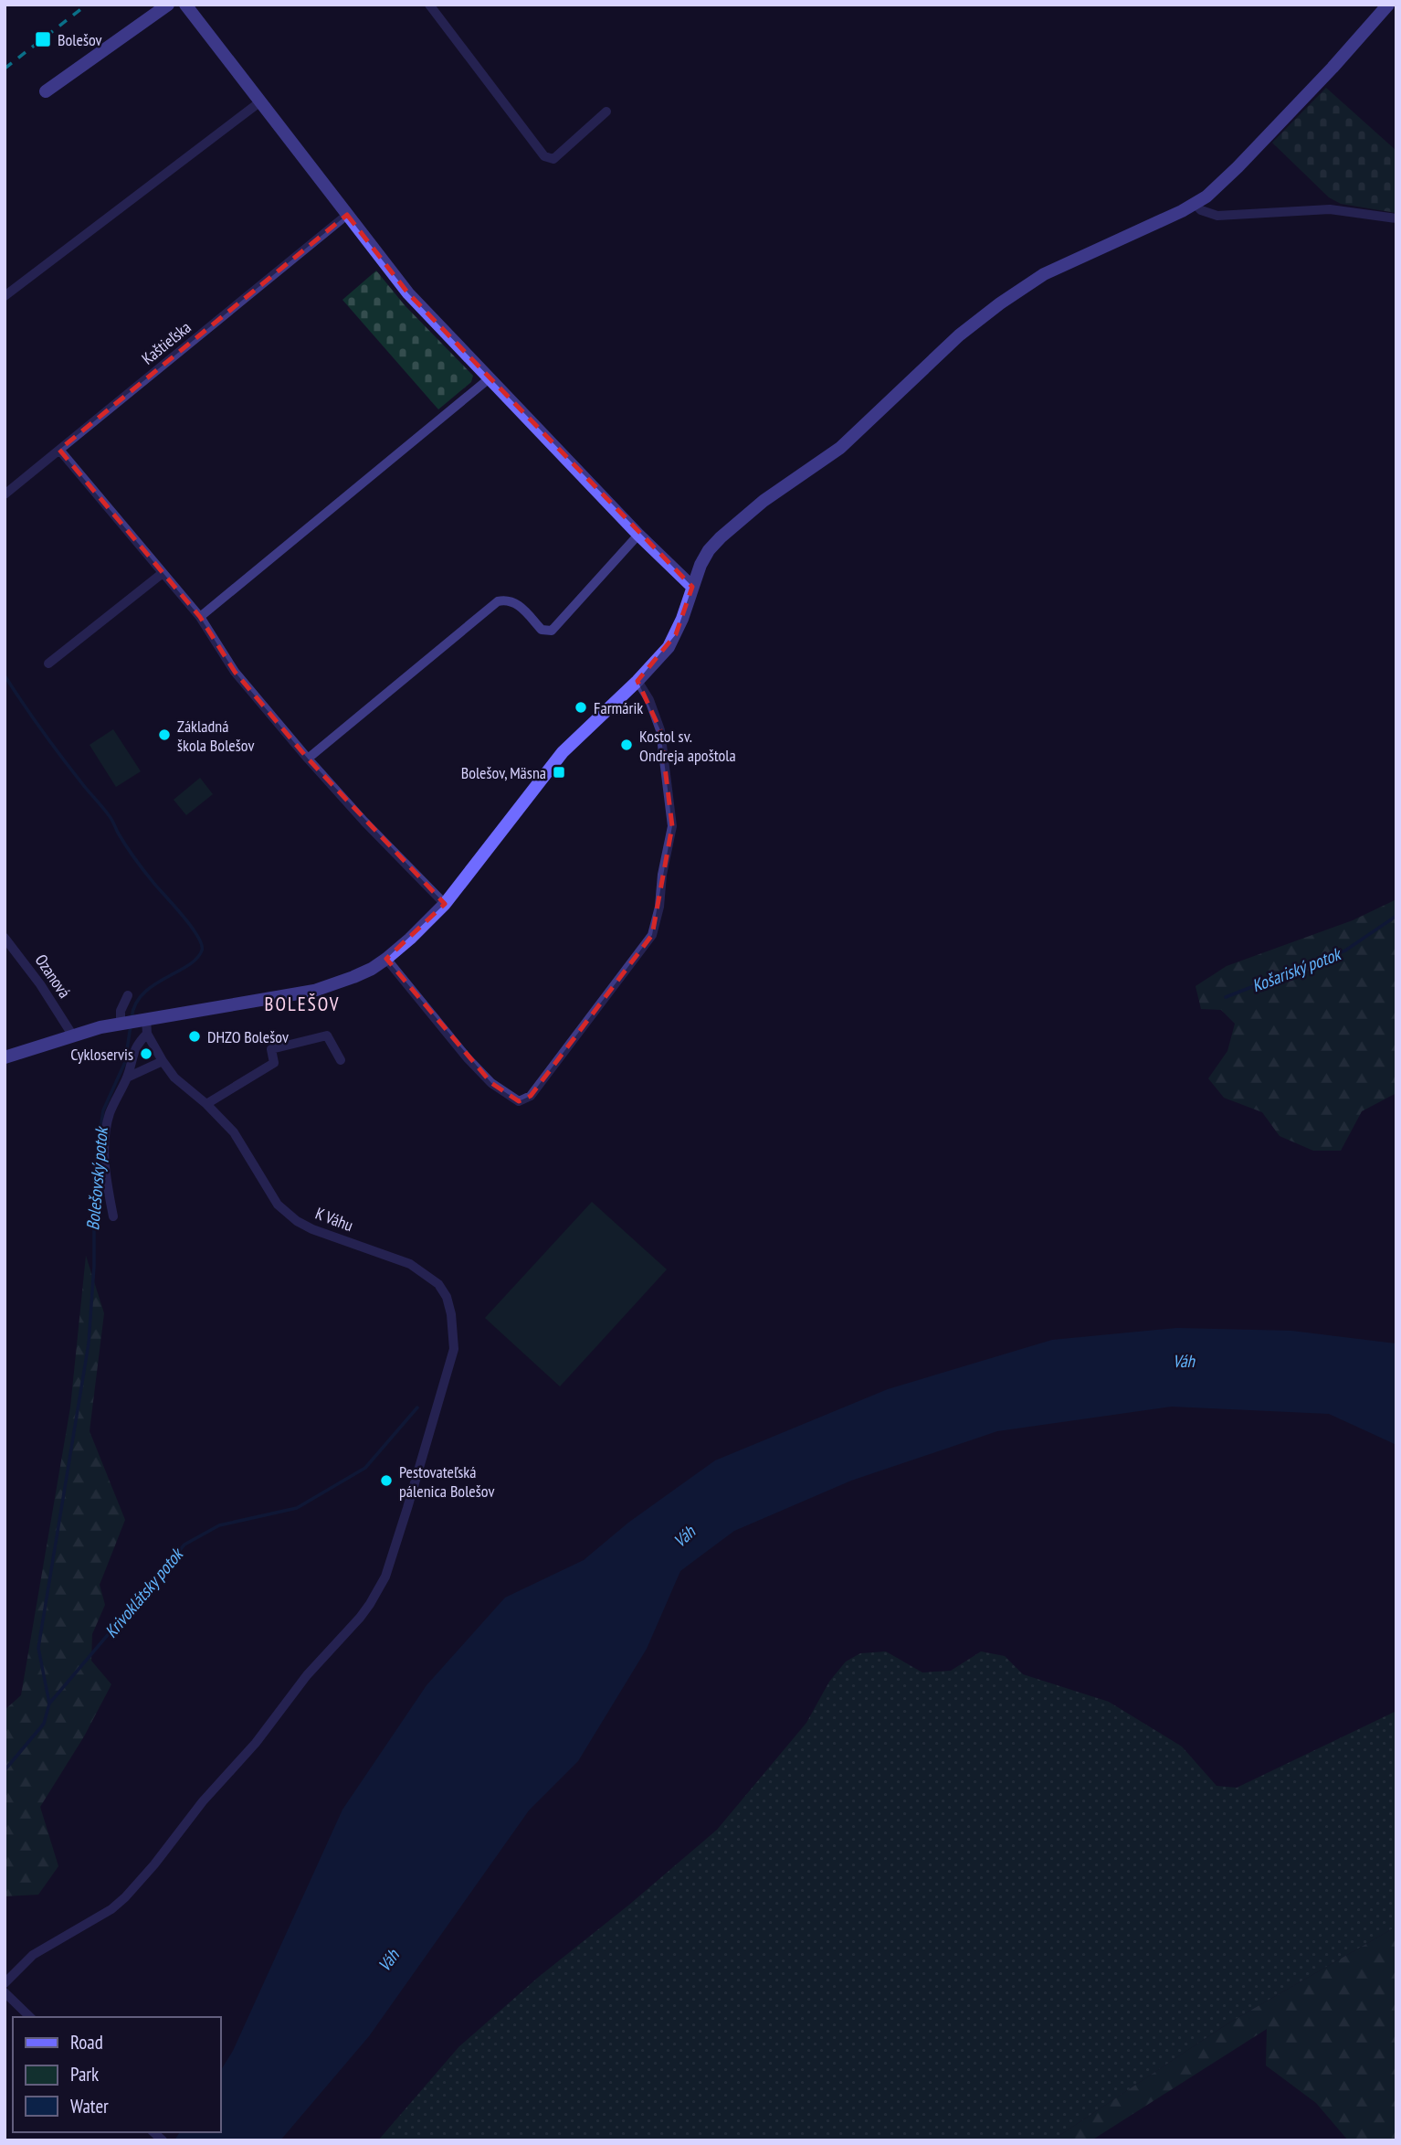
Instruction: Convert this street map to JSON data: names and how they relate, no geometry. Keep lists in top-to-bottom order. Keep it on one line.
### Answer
{"streets":{"street":["Kaštieľska","Ozanová","K Váhu"]},"districts":["BOLEŠOV"],"water":["Košariský potok","Bolešovský potok","Váh","Krivoklátsky potok"],"places":{"transit":["Bolešov","Bolešov, Mäsna"],"other":["Farmárik","Základná škola Bolešov","Kostol sv. Ondreja apoštola","DHZO Bolešov","Cykloservis","Pestovateľská pálenica Bolešov"]},"legend":["Road","Park","Water"]}
